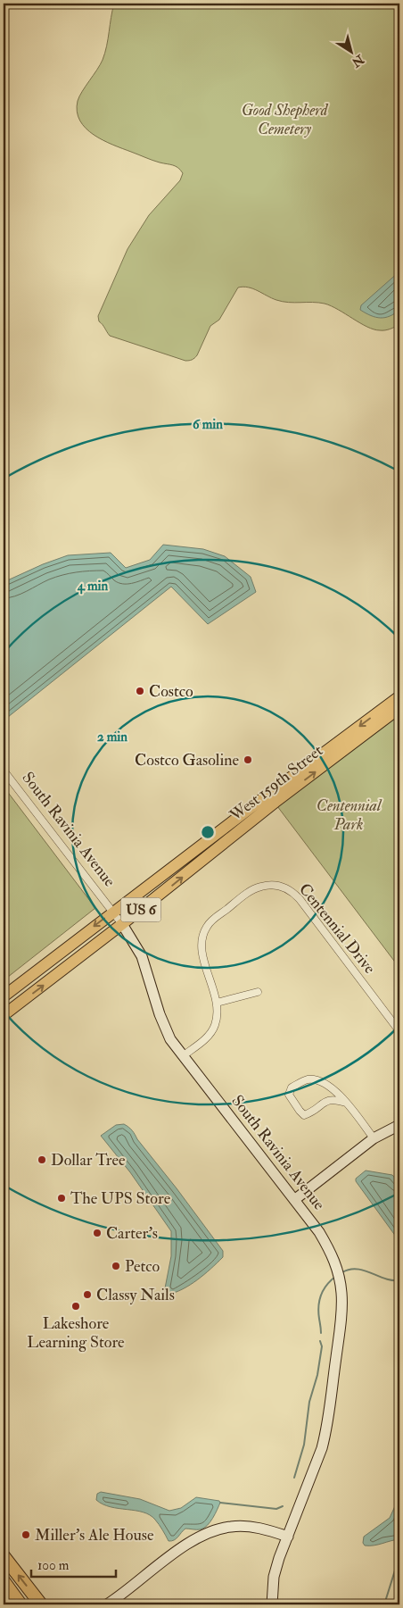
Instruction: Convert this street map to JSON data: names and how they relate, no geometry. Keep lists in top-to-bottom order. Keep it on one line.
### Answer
{"streets":{"main road":["West 159th Street","US 6"],"street":["South Ravinia Avenue","Centennial Drive"]},"crossings":[["West 159th Street","South Ravinia Avenue"]],"parks":["Good Shepherd Cemetery","Centennial Park"],"places":["Costco","Costco Gasoline","Dollar Tree","The UPS Store","Carter's","Petco","Classy Nails","Lakeshore Learning Store","Miller's Ale House"],"scale_bar":"100 m","north":"bottom right","rings":["6 min","4 min","2 min"]}
